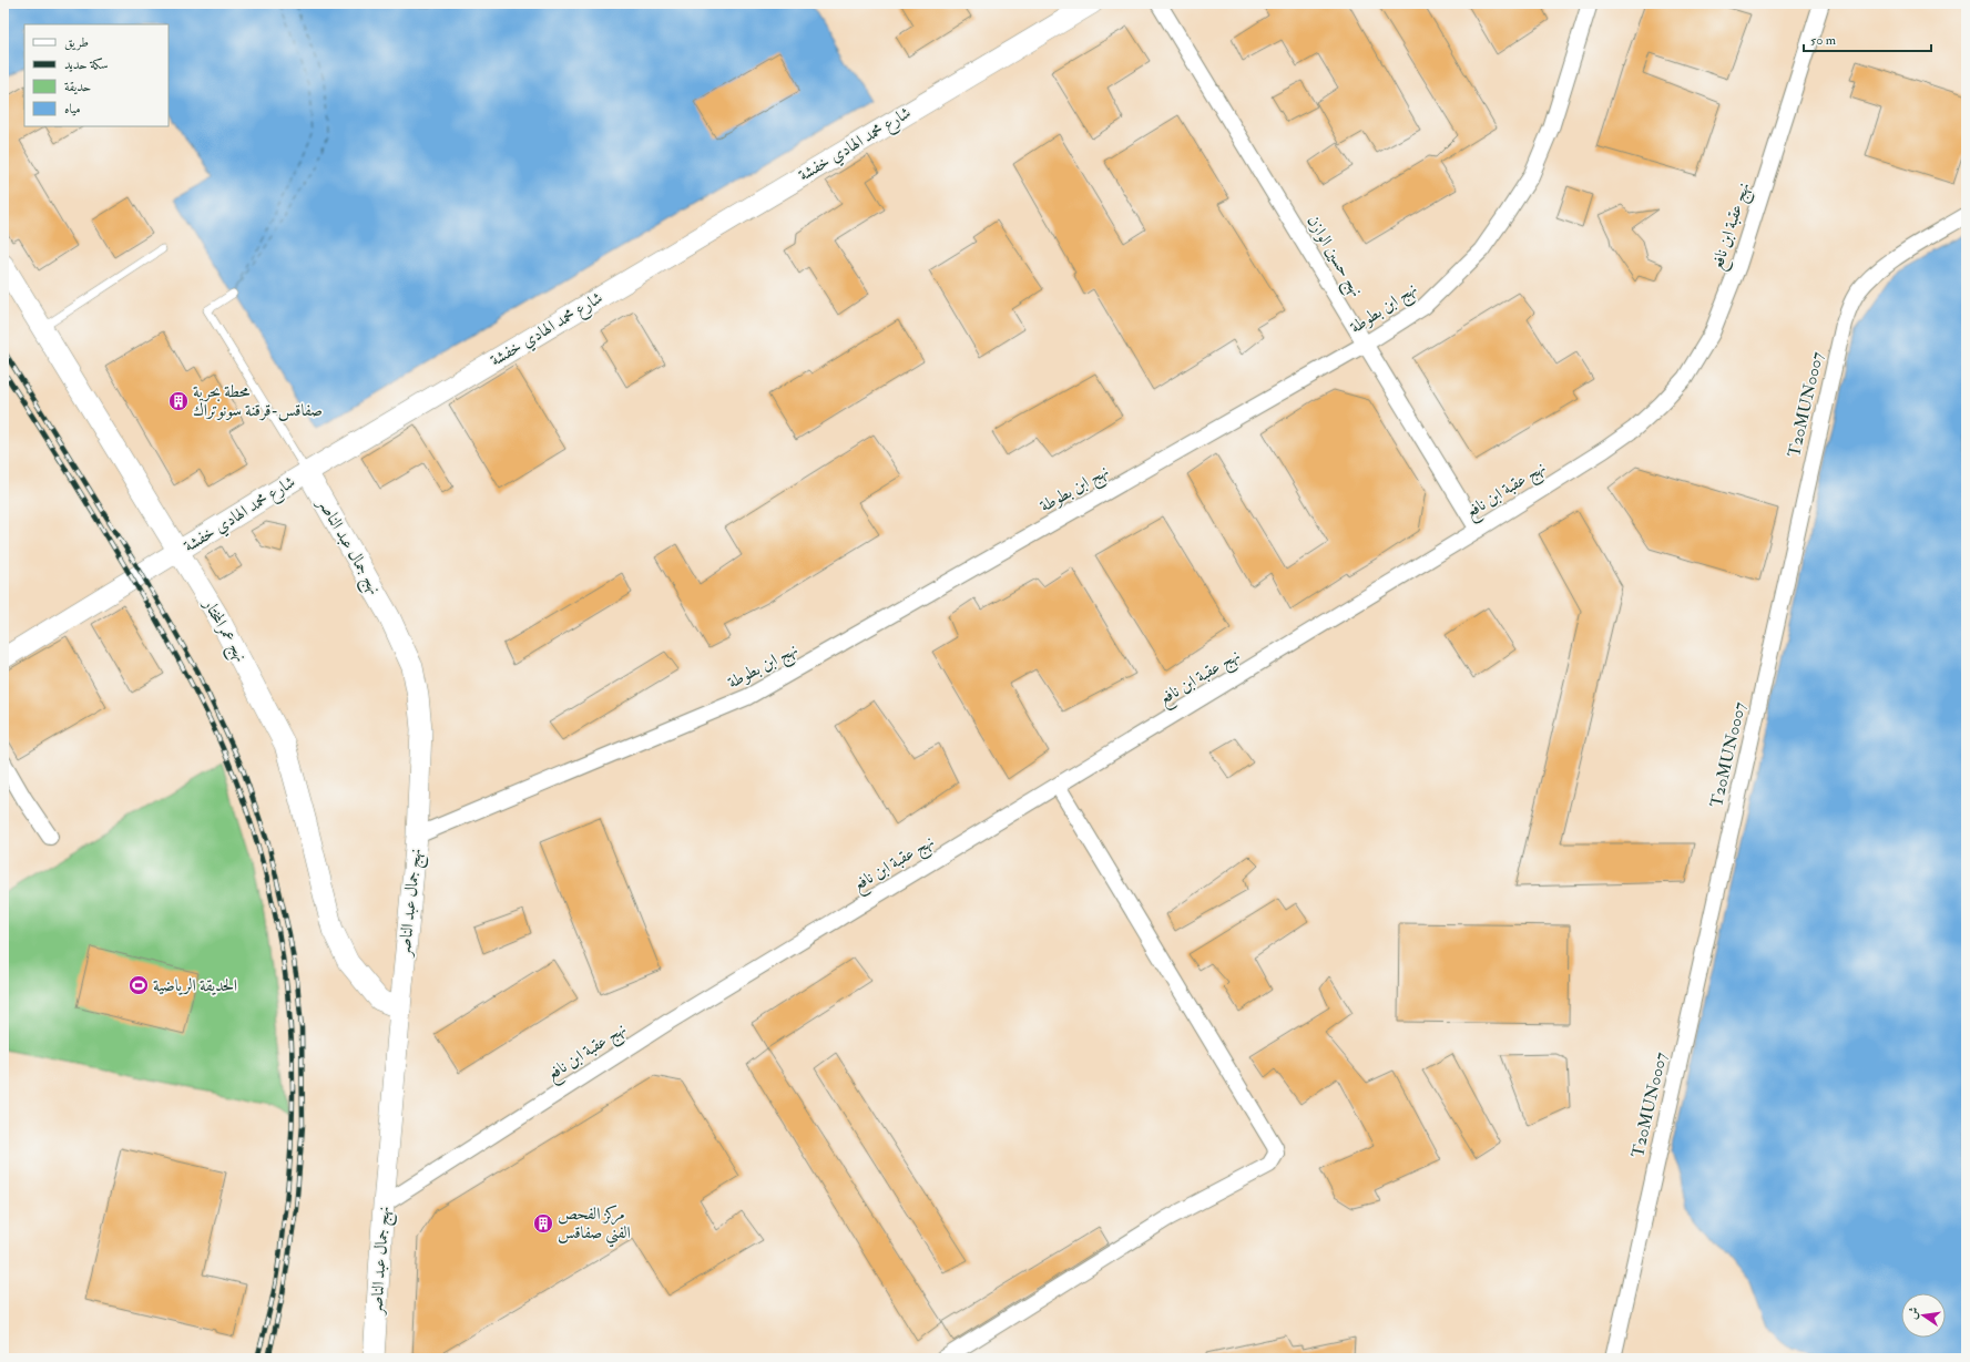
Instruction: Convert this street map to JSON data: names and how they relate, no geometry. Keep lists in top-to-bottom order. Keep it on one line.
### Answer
{"streets":{"street":["شارع محمد الهادي خفشة","نهج عقبة ابن نافع","نهج حسين الوازن","نهج ابن بطوطة","T20MUN0007","نهج جمال عبد الناصر","نهج عمرالمختار"]},"crossings":[["شارع محمد الهادي خفشة","نهج جمال عبد الناصر"],["شارع محمد الهادي خفشة","نهج عمرالمختار"],["نهج عقبة ابن نافع","نهج حسين الوازن"],["نهج عقبة ابن نافع","نهج جمال عبد الناصر"],["نهج حسين الوازن","نهج ابن بطوطة"],["نهج ابن بطوطة","نهج جمال عبد الناصر"],["نهج جمال عبد الناصر","نهج عمرالمختار"]],"places":{"building":["محطة بحرية صفاقس-قرقنة سونوتراك","مركز الفحص الفني صفاقس"],"sports":["الحديقة الرياضية"]},"legend":["طريق","سكة حديد","حديقة","مياه"],"scale_bar":"50 m","north":"left"}
